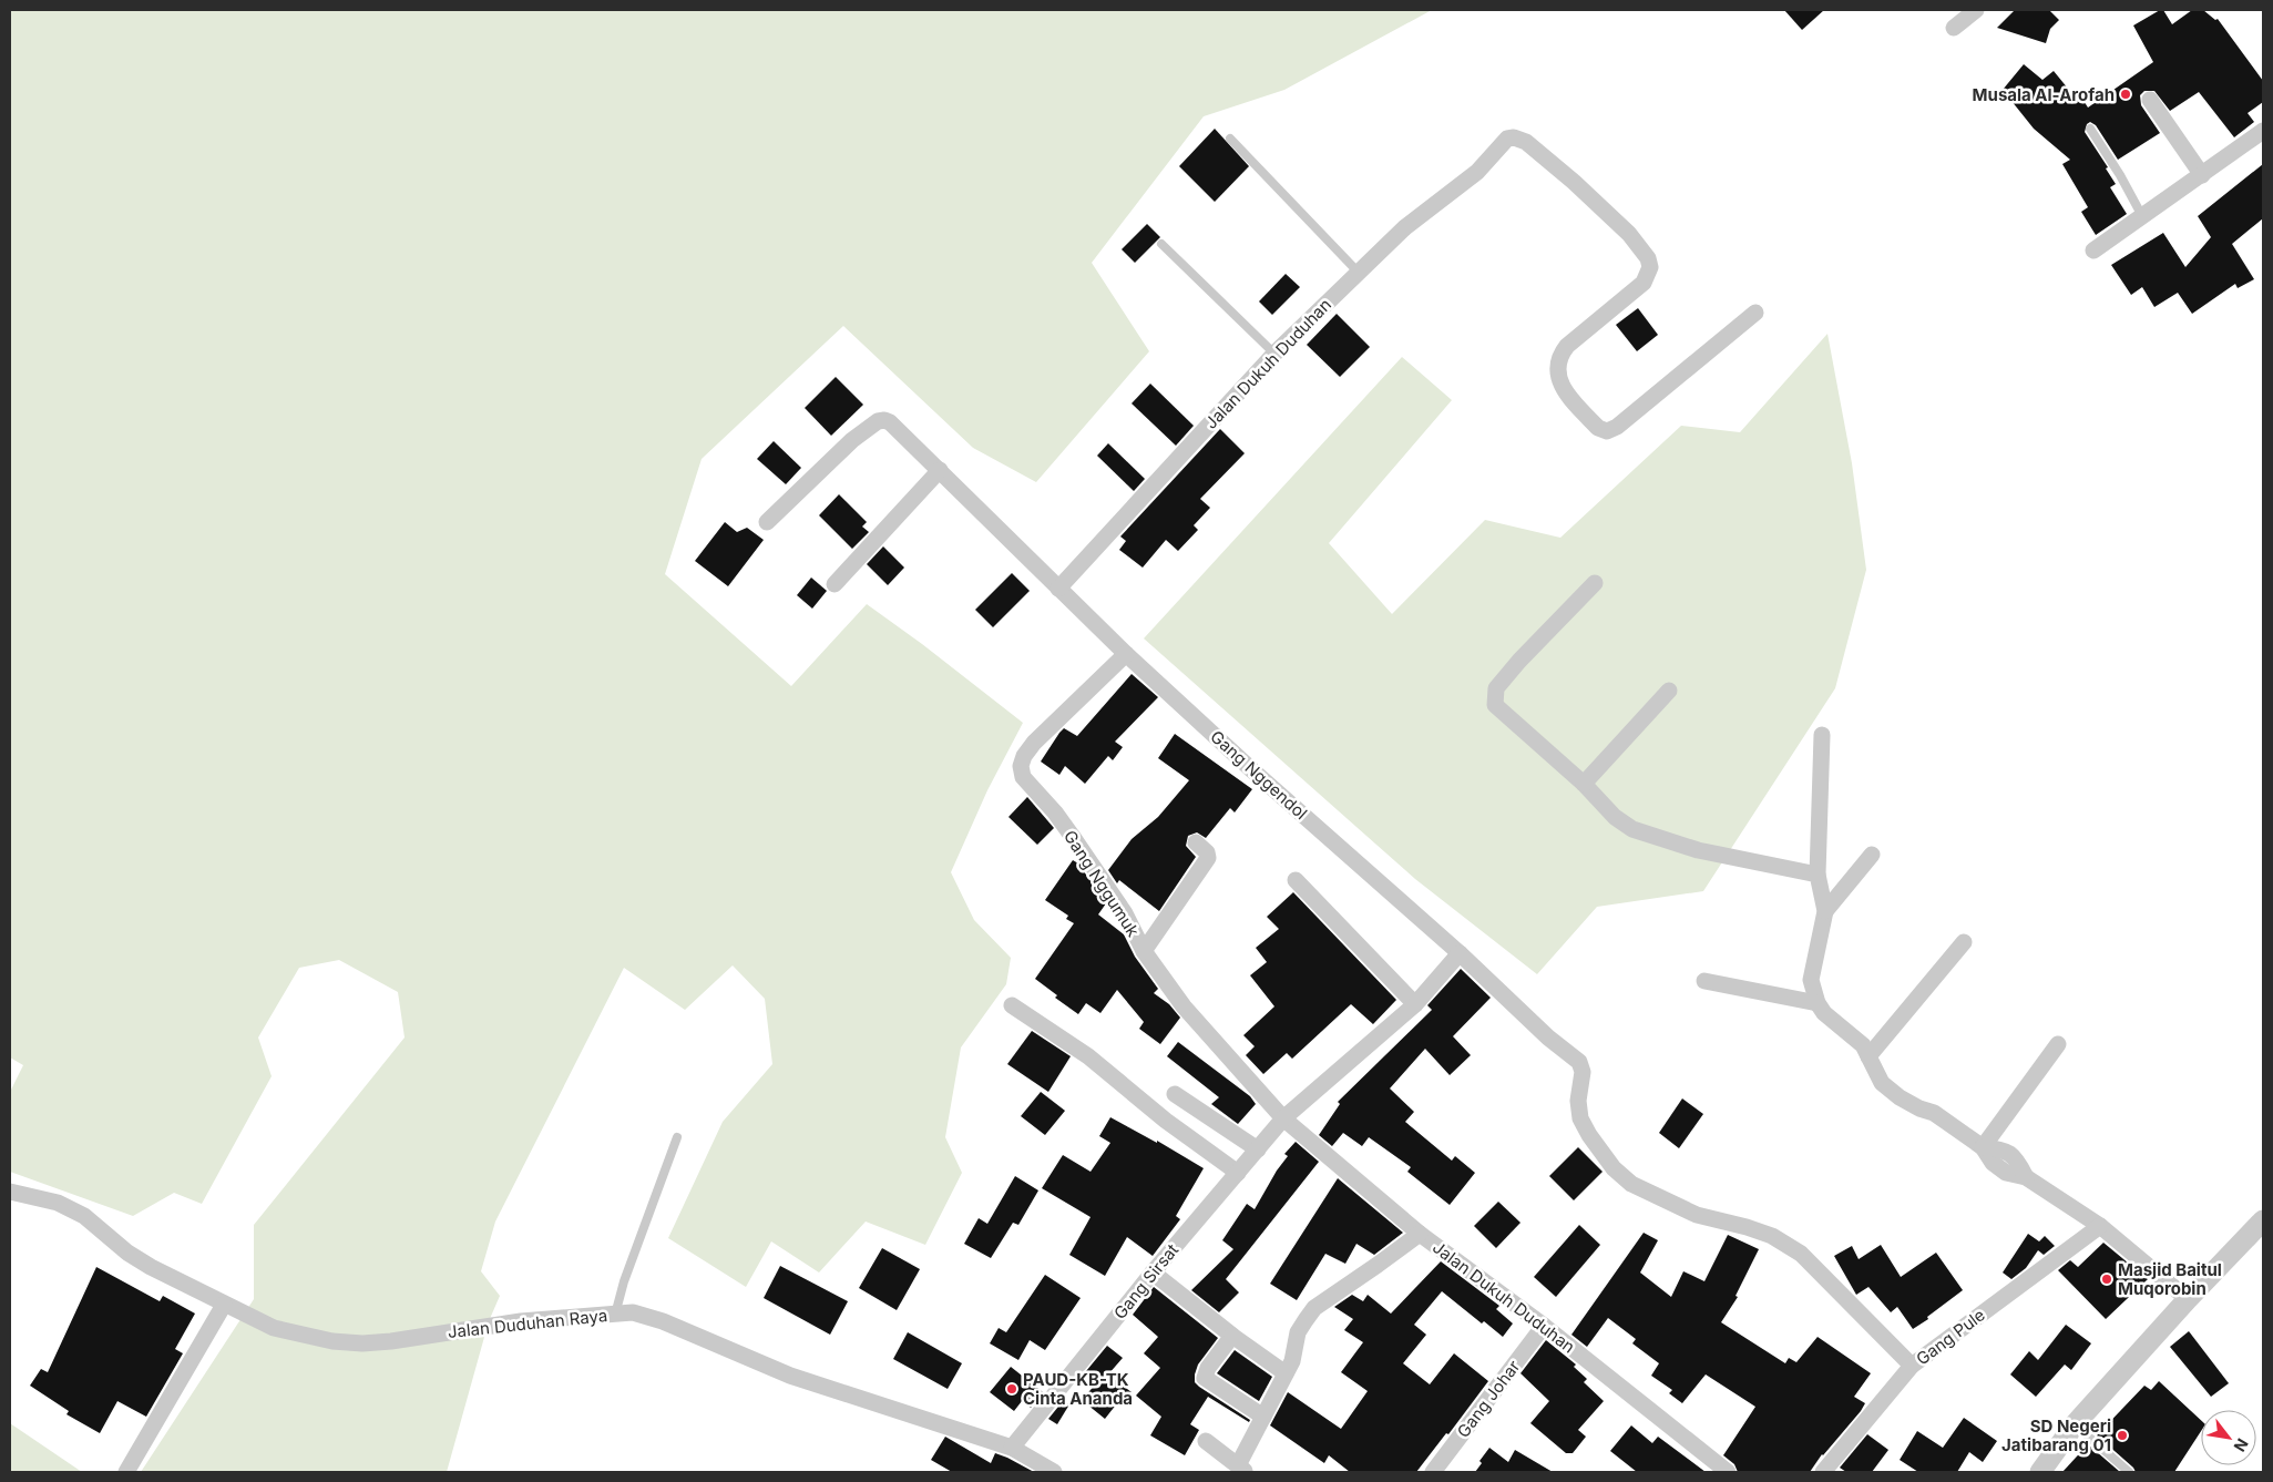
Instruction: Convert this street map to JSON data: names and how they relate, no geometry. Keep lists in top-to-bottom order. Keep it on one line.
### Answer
{"streets":{"street":["Jalan Dukuh Duduhan","Gang Nggendol","Gang Nggumuk","Gang Sirsat","Jalan Duduhan Raya","Gang Pule","Gang Johar"]},"crossings":[["Jalan Dukuh Duduhan","Gang Nggendol"],["Jalan Dukuh Duduhan","Gang Nggumuk"],["Jalan Dukuh Duduhan","Gang Sirsat"],["Jalan Dukuh Duduhan","Gang Johar"],["Gang Nggendol","Gang Nggumuk"],["Gang Nggendol","Gang Pule"],["Gang Nggumuk","Gang Sirsat"],["Gang Sirsat","Jalan Duduhan Raya"]],"places":["Musala Al-Arofah","Masjid Baitul Muqorobin","PAUD-KB-TK Cinta Ananda","SD Negeri Jatibarang 01"],"north":"bottom right"}
